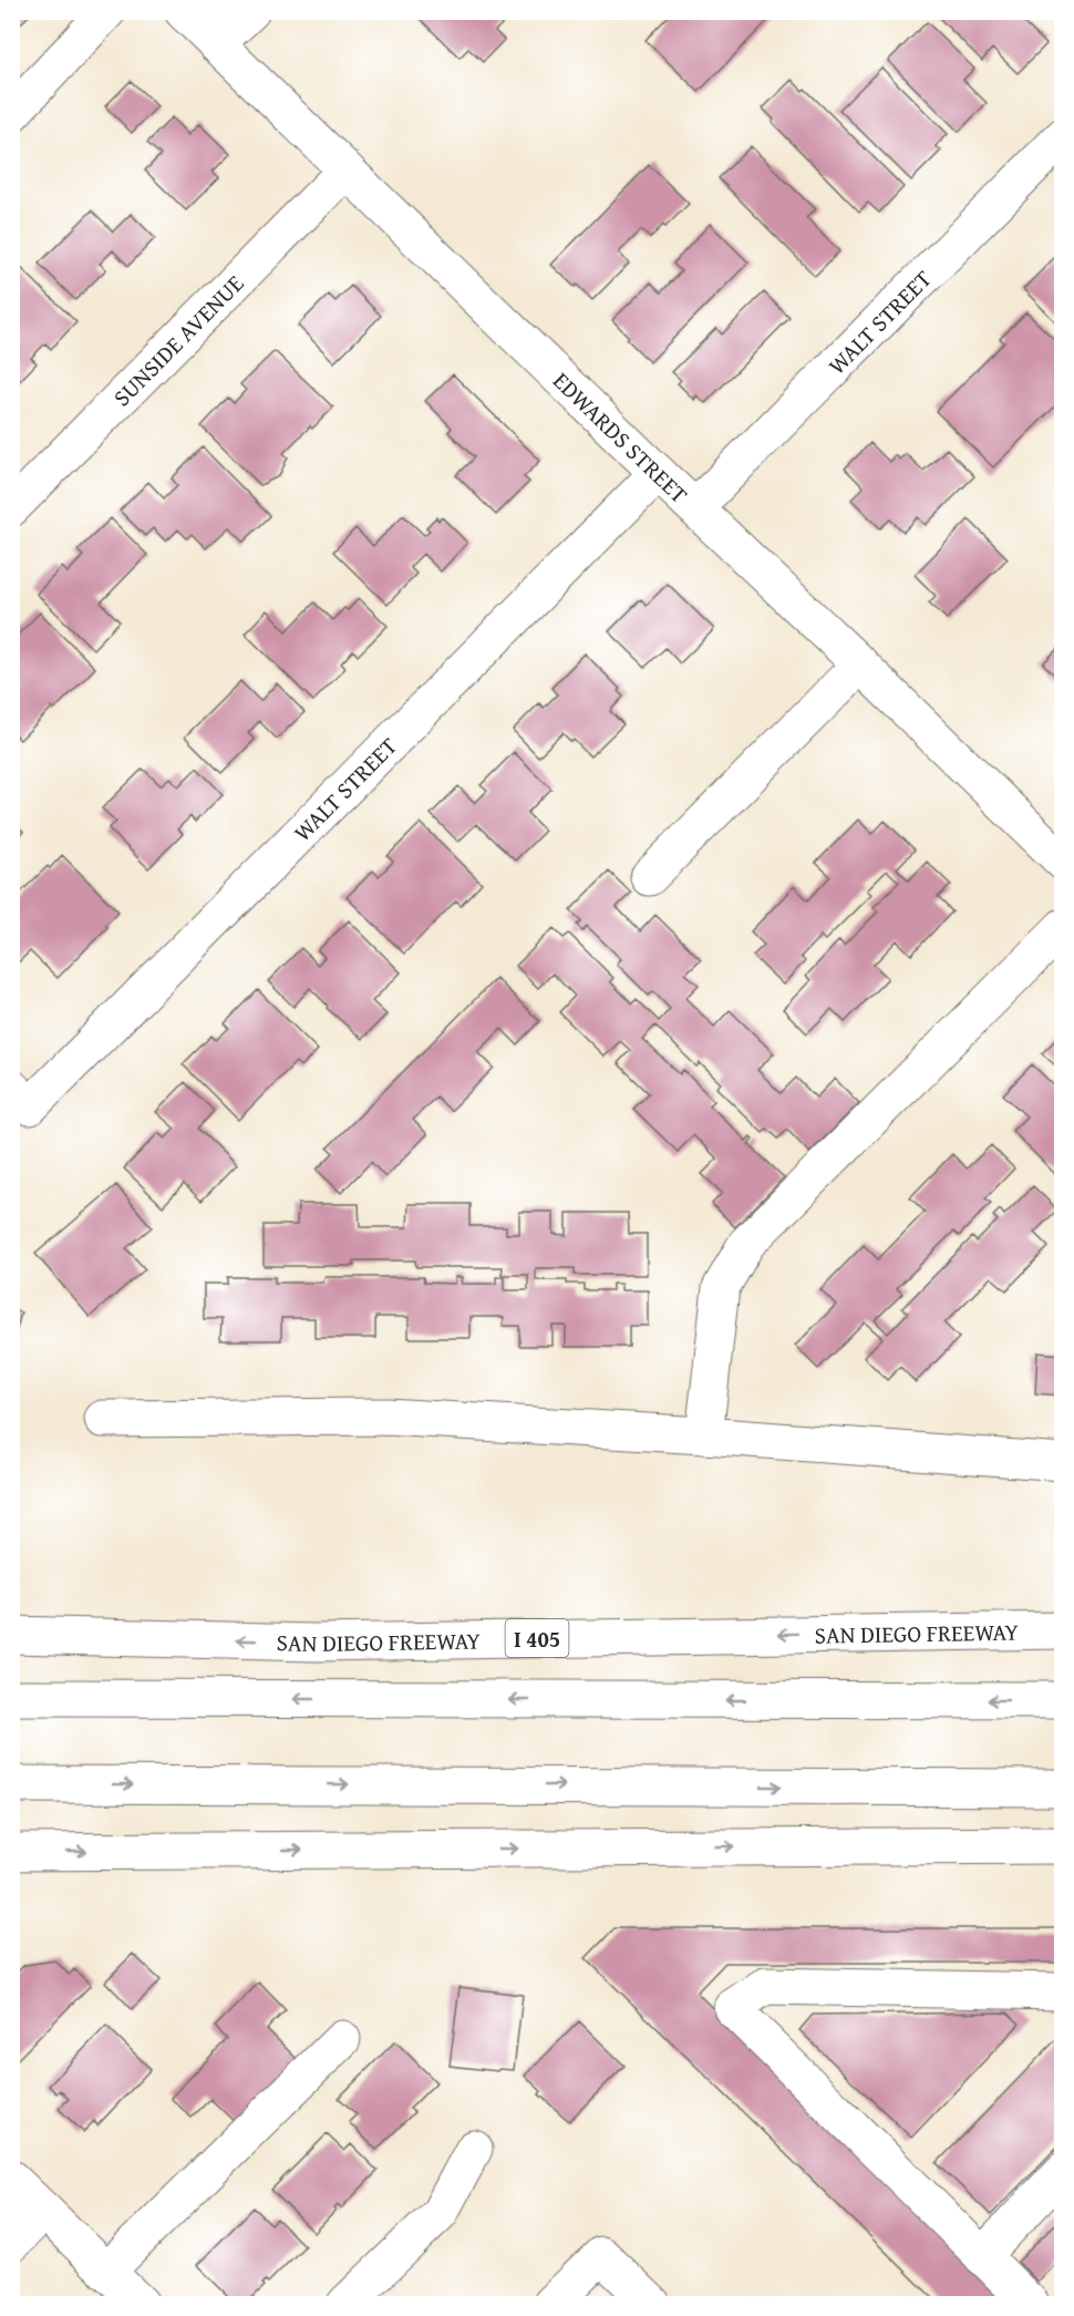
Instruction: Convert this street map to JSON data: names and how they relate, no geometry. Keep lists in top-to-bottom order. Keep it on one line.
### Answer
{"streets":{"main road":["WALT STREET","SUNSIDE AVENUE","EDWARDS STREET","SAN DIEGO FREEWAY","I 405"]},"crossings":[["WALT STREET","EDWARDS STREET"],["SUNSIDE AVENUE","EDWARDS STREET"]]}
